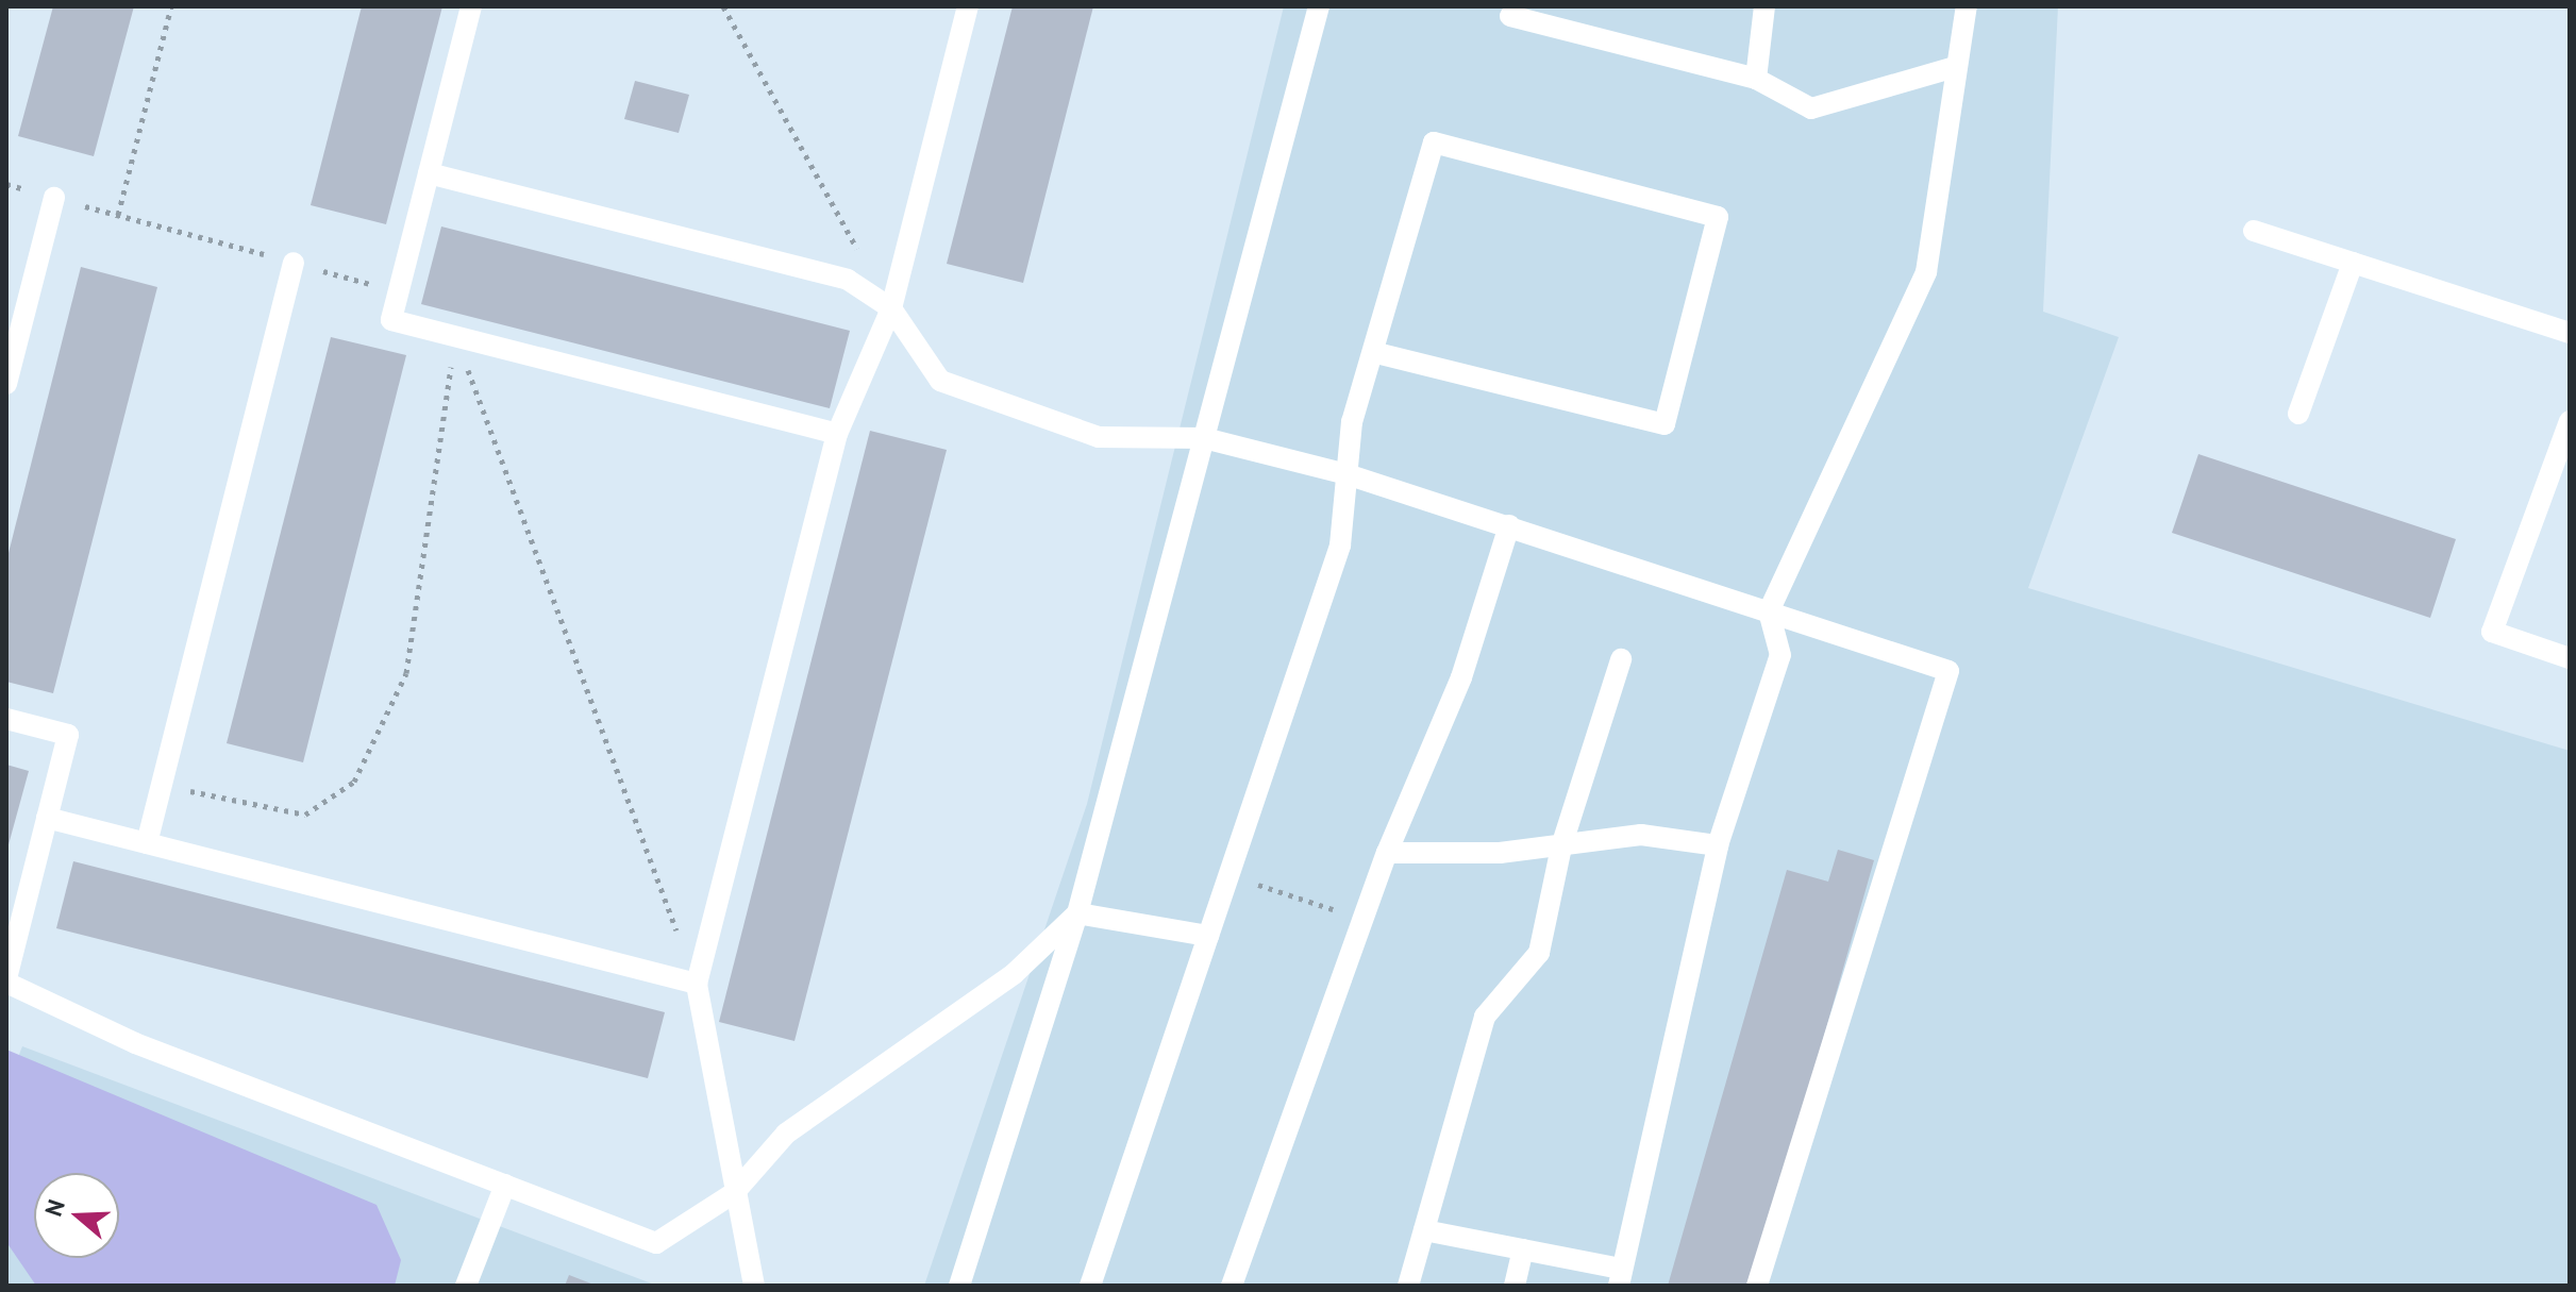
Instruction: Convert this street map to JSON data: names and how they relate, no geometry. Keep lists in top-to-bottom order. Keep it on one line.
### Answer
{"north":"left"}
